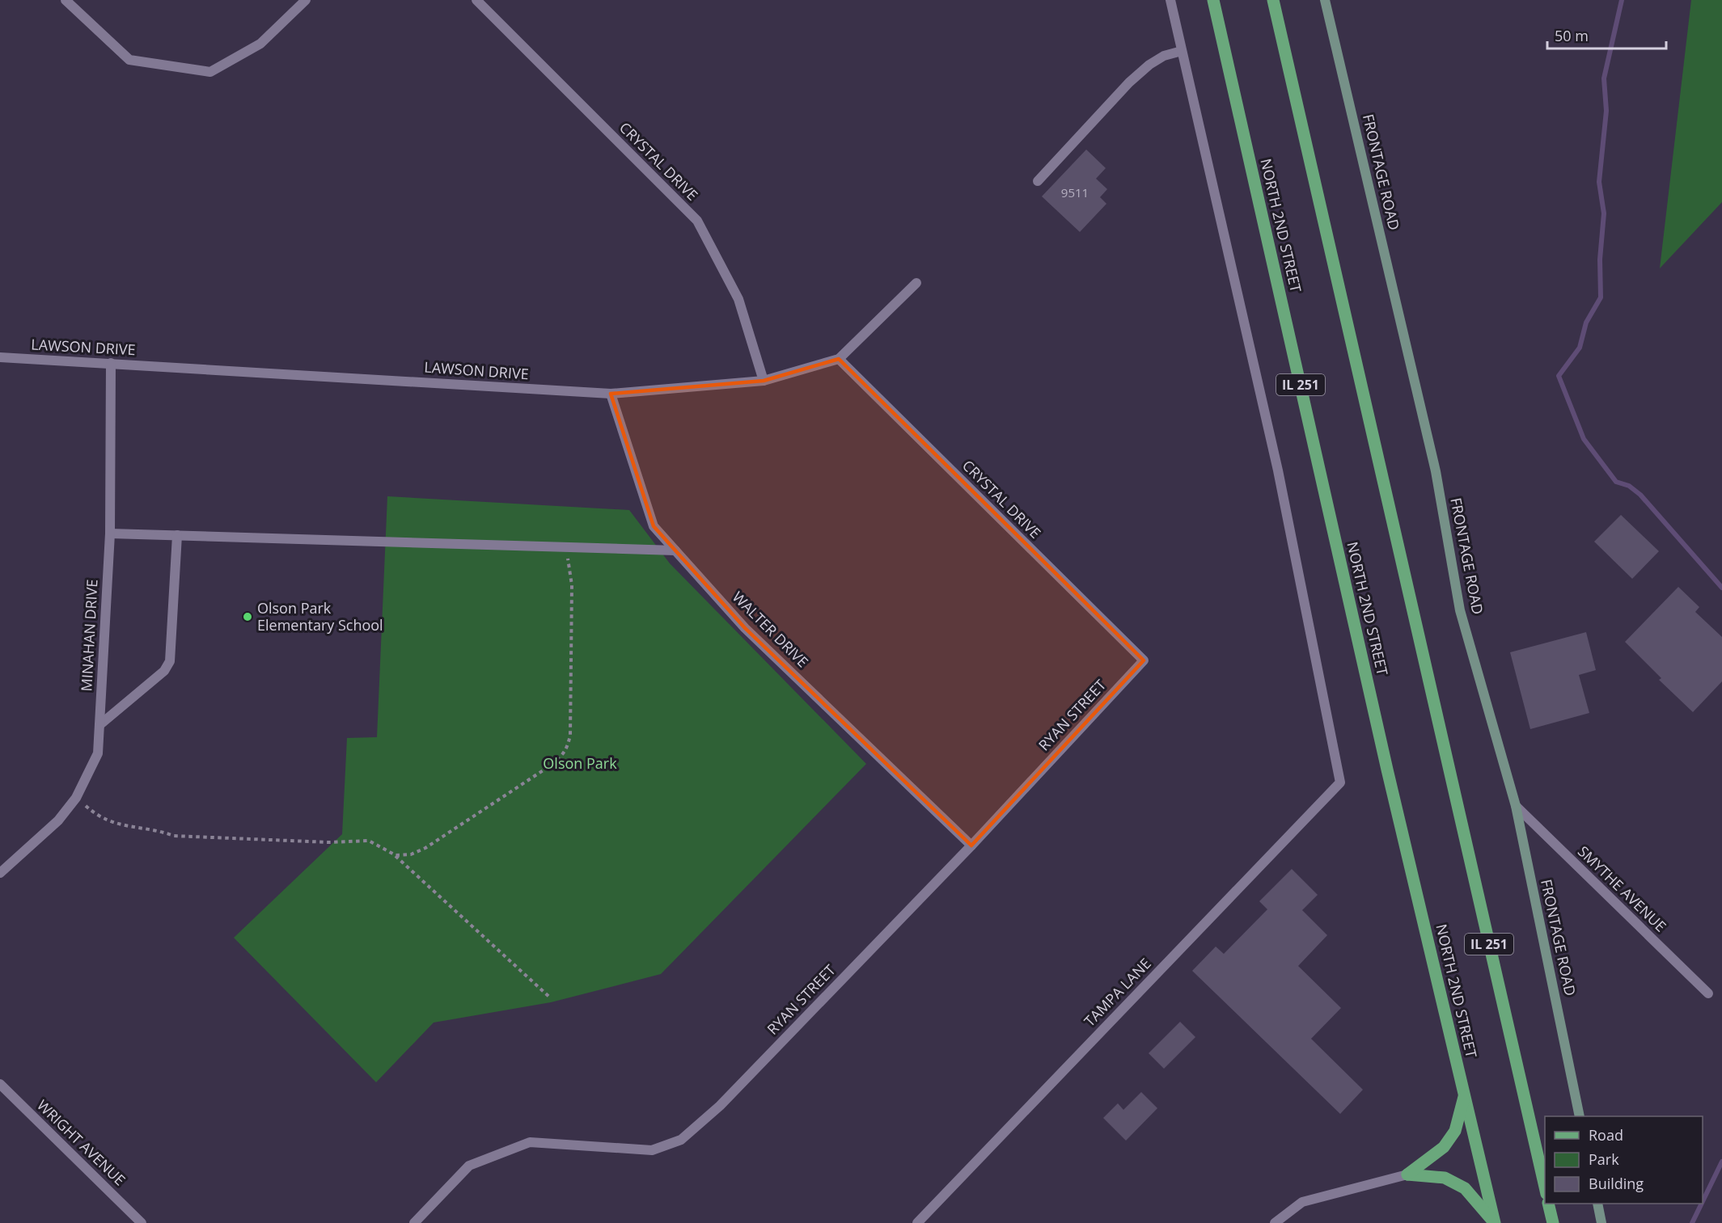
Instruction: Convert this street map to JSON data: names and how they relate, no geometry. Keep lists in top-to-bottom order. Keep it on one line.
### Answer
{"streets":{"main road":["NORTH 2ND STREET","IL 251"],"street":["CRYSTAL DRIVE","FRONTAGE ROAD","LAWSON DRIVE","WALTER DRIVE","MINAHAN DRIVE","RYAN STREET","SMYTHE AVENUE","TAMPA LANE","WRIGHT AVENUE"]},"crossings":[["CRYSTAL DRIVE","LAWSON DRIVE"],["CRYSTAL DRIVE","RYAN STREET"],["FRONTAGE ROAD","SMYTHE AVENUE"],["LAWSON DRIVE","WALTER DRIVE"],["LAWSON DRIVE","MINAHAN DRIVE"],["WALTER DRIVE","RYAN STREET"]],"parks":["Olson Park"],"places":["Olson Park Elementary School"],"house_numbers":["9511"],"legend":["Road","Park","Building"],"scale_bar":"50 m"}
